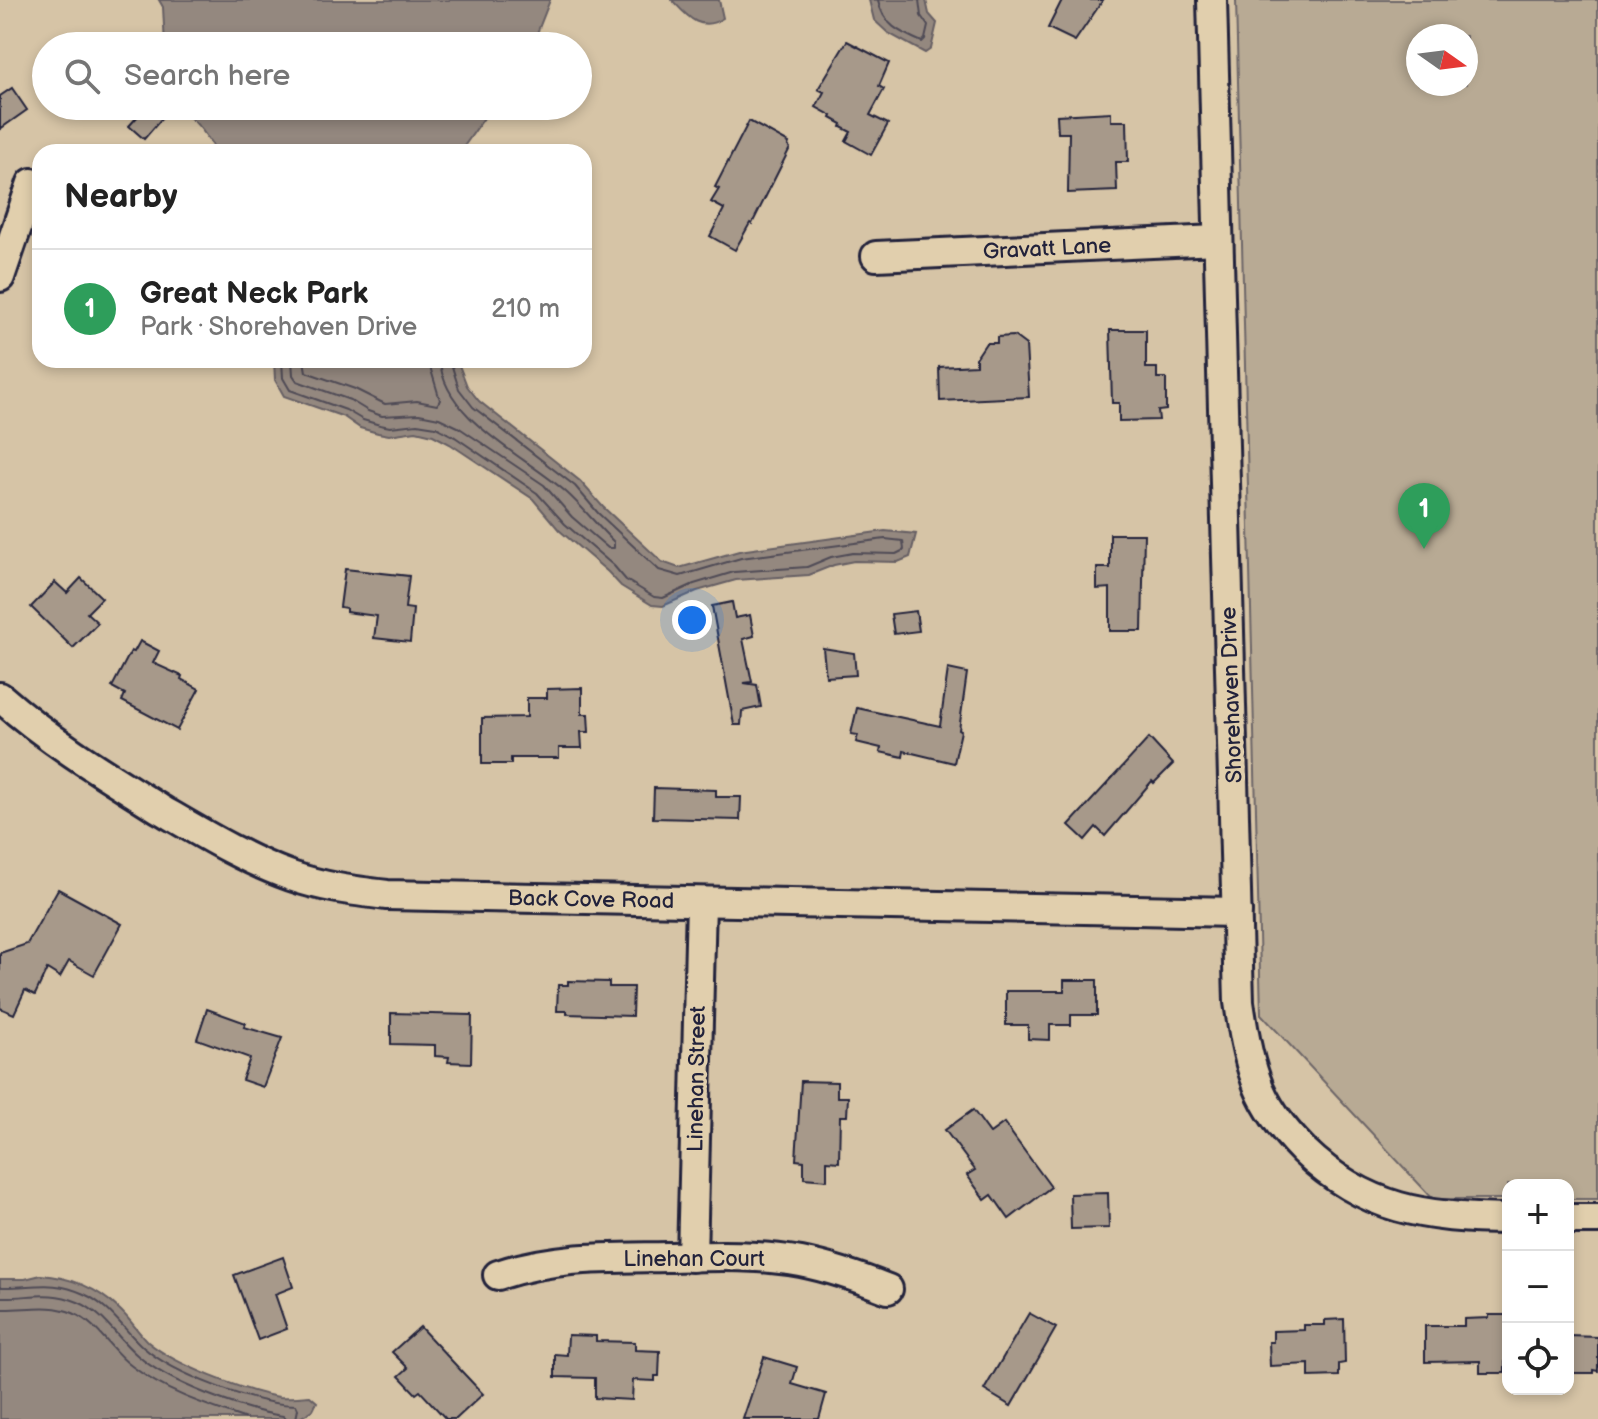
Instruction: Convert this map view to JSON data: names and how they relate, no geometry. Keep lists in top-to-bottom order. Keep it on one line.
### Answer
{"streets":{"street":["Gravatt Lane","Shorehaven Drive","Back Cove Road","Linehan Street","Linehan Court"]},"crossings":[["Gravatt Lane","Shorehaven Drive"],["Shorehaven Drive","Back Cove Road"],["Back Cove Road","Linehan Street"],["Linehan Street","Linehan Court"]],"north":"right","page":{"search":"Search here","heading":"Nearby","list":[{"mark":"1","name":"Great Neck Park","note":"Park · Shorehaven Drive","value":"210 m"}],"pins":"1","map_buttons":["+","−"]}}
